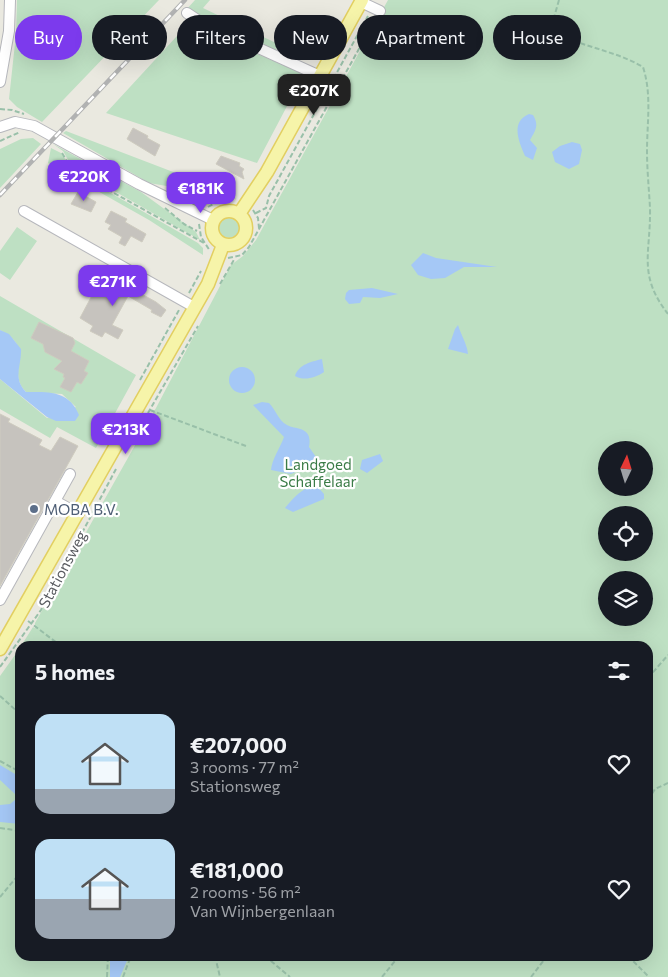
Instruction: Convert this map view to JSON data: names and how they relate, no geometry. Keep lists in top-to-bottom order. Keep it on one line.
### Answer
{"streets":{"main road":["Stationsweg"]},"parks":["Landgoed Schaffelaar"],"places":["MOBA B.V."],"north":"top","page":{"chip":["Buy","Rent","Filters","New","Apartment","House"],"price":["€207K","€220K","€181K","€271K","€213K"],"heading":"5 homes","list":[{"name":"€207,000","note":"3 rooms · 77 m² · Stationsweg"},{"name":"€181,000","note":"2 rooms · 56 m² · Van Wijnbergenlaan"}]}}
